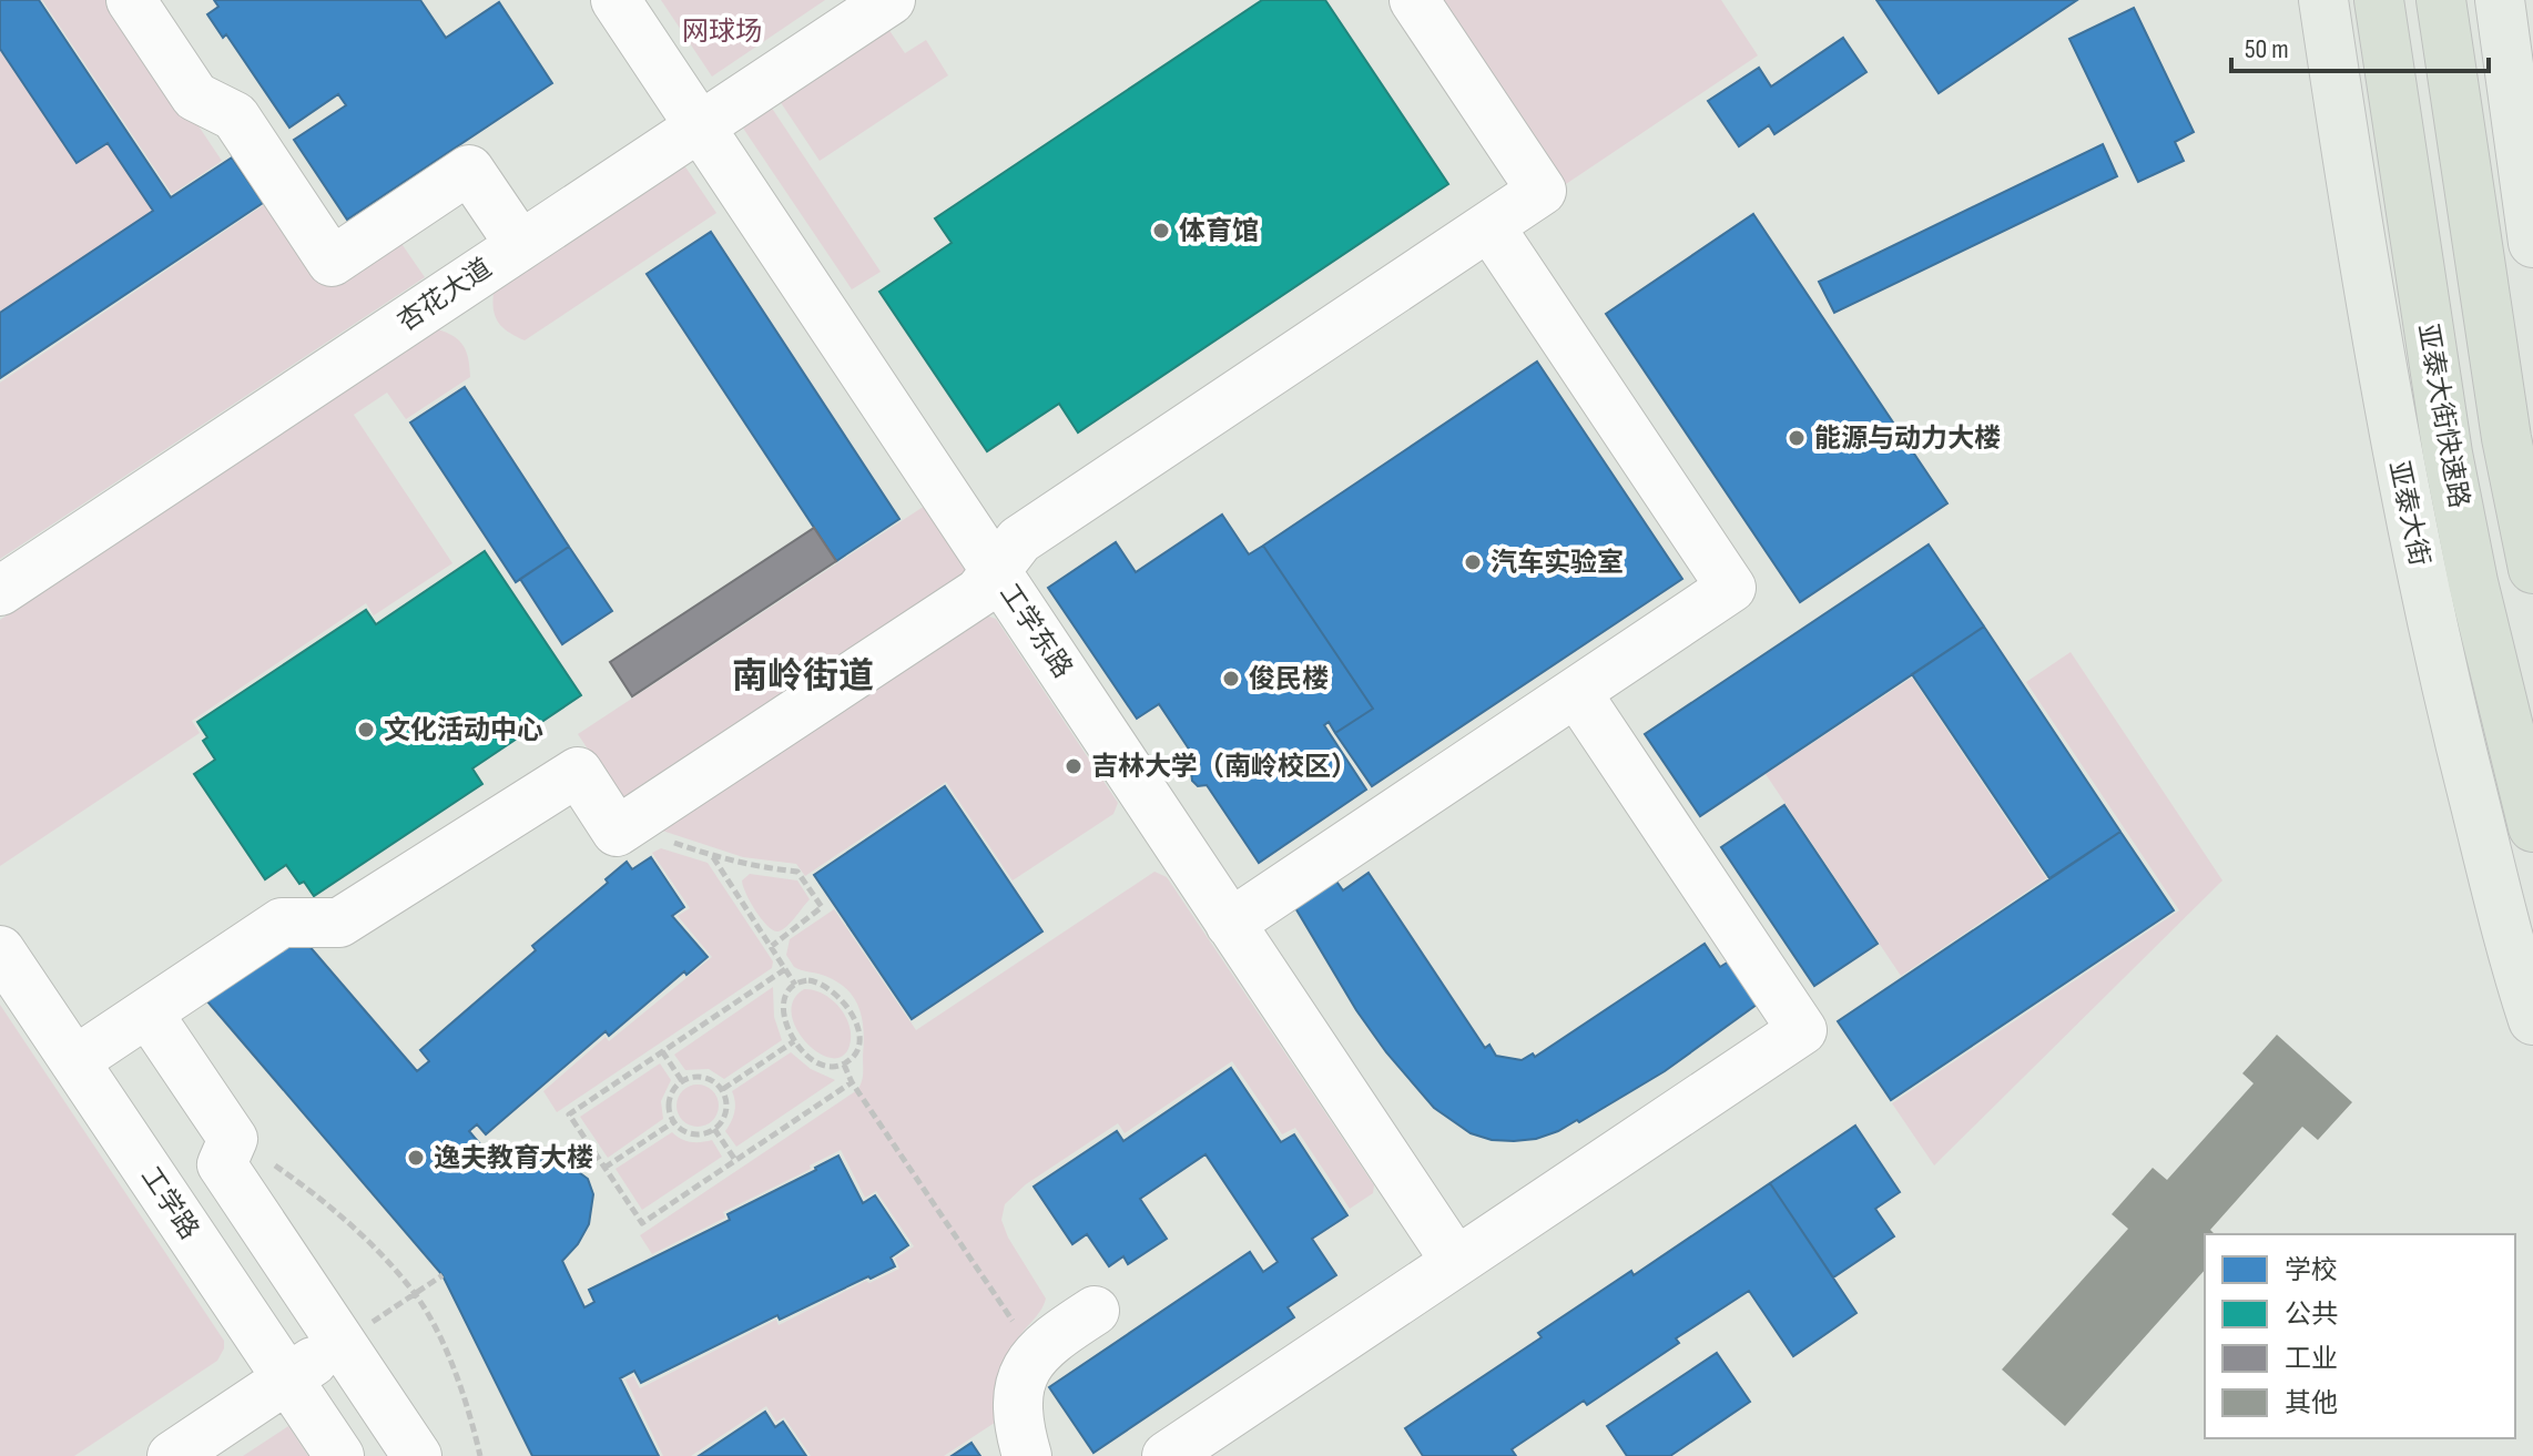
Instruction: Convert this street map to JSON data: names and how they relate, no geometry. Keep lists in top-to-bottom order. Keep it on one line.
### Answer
{"streets":{"highway":["亚泰大街快速路"],"main road":["亚泰大街"],"lane":["杏花大道","工学东路","工学路"]},"crossings":[["杏花大道","工学东路"]],"districts":["南岭街道"],"parks":["网球场"],"places":["体育馆","能源与动力大楼","汽车实验室","俊民楼","文化活动中心","吉林大学（南岭校区）","逸夫教育大楼"],"legend":["学校","公共","工业","其他"],"scale_bar":"50 m"}
